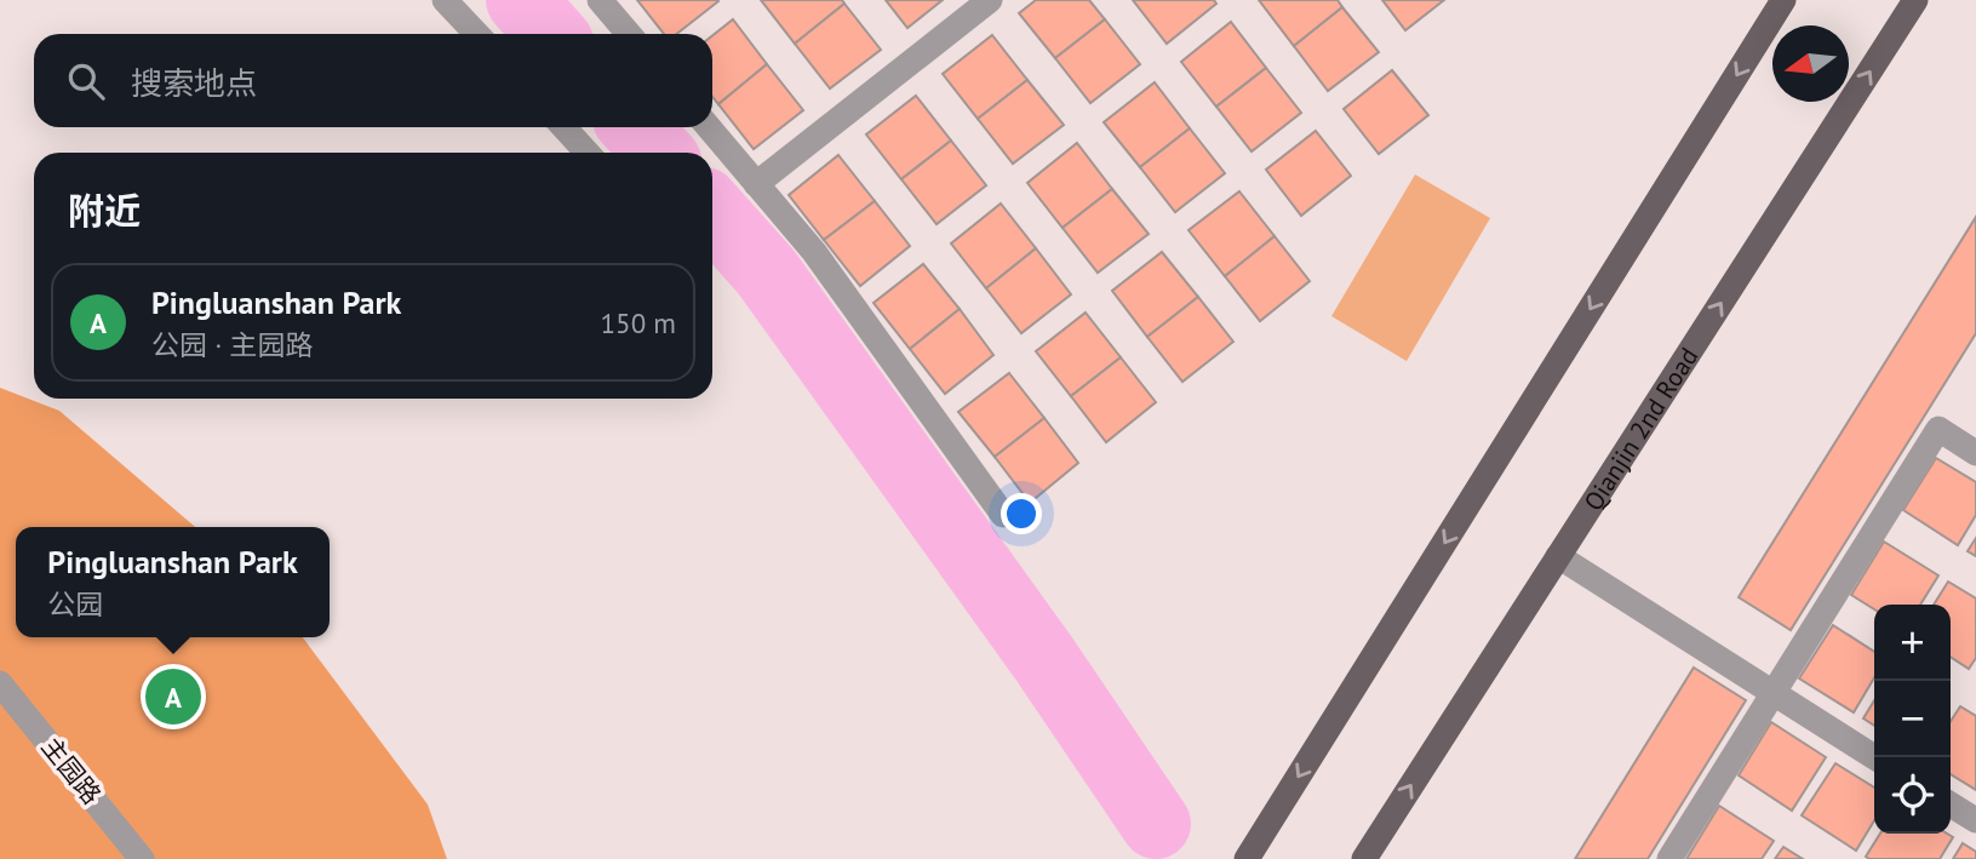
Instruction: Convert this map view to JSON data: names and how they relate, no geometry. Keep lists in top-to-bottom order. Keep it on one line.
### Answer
{"streets":{"main road":["Qianjin 2nd Road"],"street":["主园路"]},"north":"left","page":{"search":"搜索地点","heading":"附近","list":[{"mark":"A","name":"Pingluanshan Park","note":"公园 · 主园路","value":"150 m"}],"popup":["Pingluanshan Park","公园"],"map_buttons":["+","−"],"pins":"A"}}
